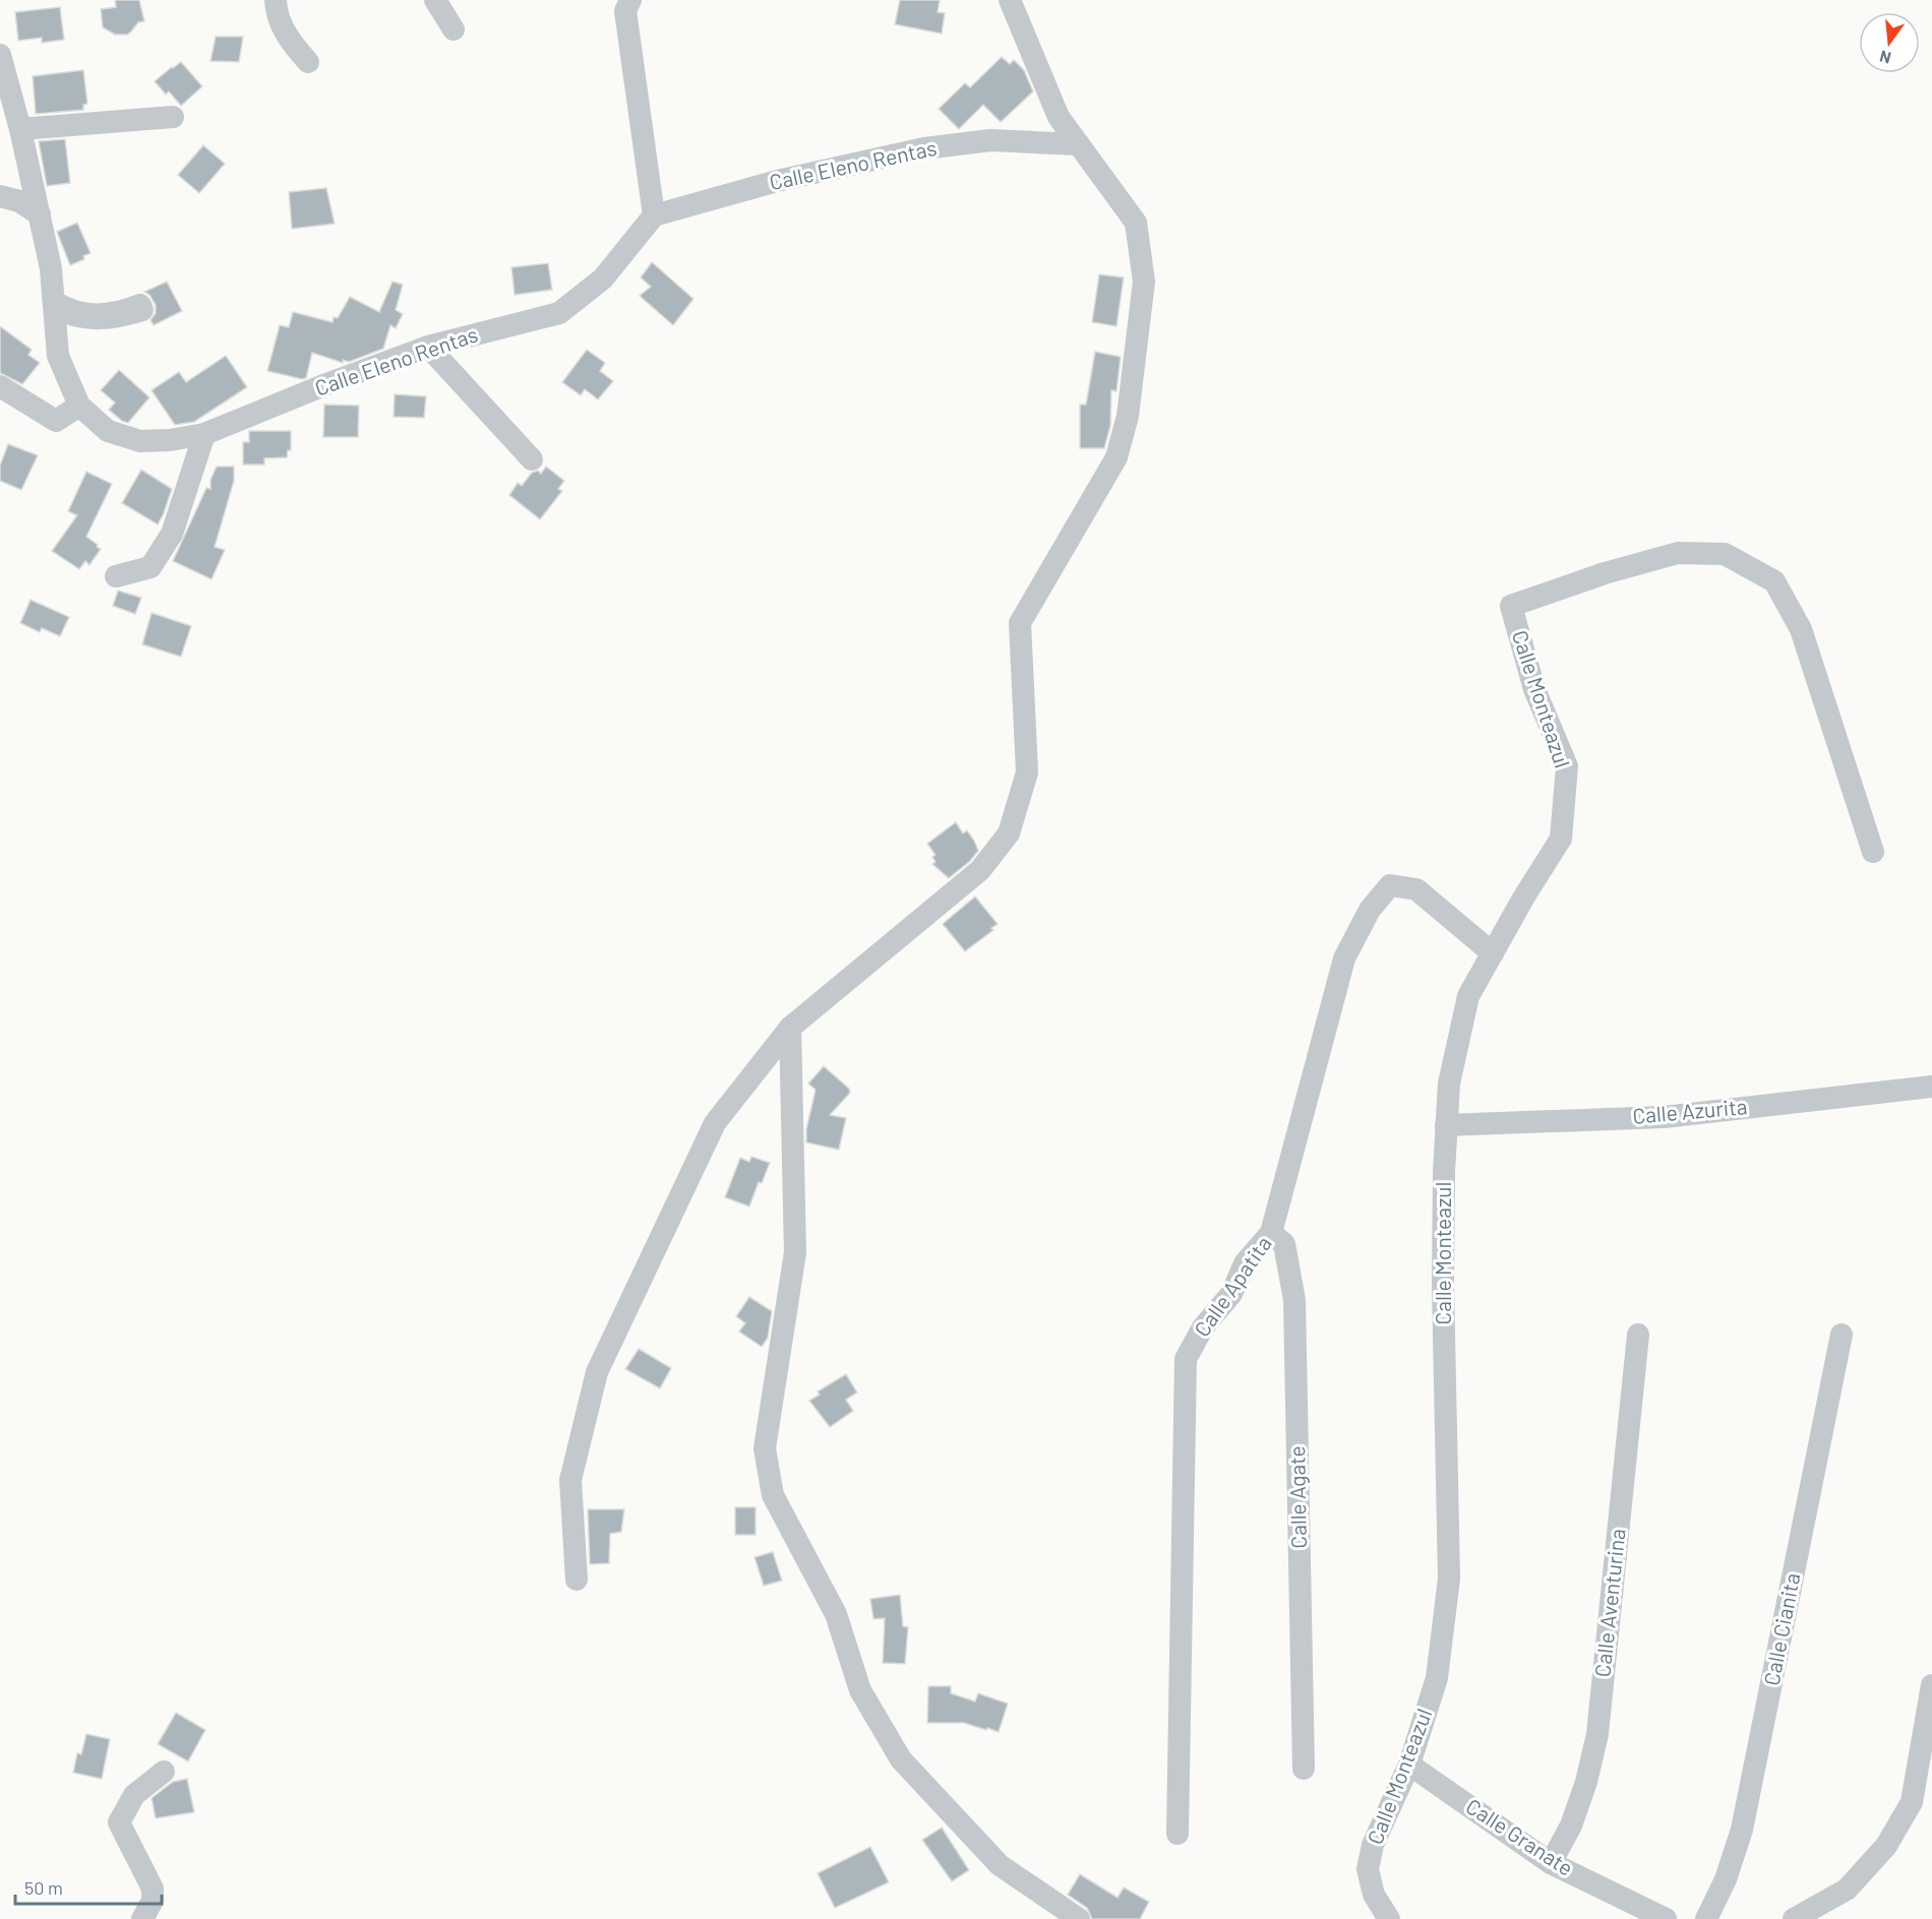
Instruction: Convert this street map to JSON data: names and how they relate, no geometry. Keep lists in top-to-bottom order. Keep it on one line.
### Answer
{"streets":{"street":["Calle Eleno Rentas","Calle Monteazul","Calle Azurita","Calle Apatita","Calle Agate","Calle Aventurina","Calle Cianita","Calle Granate"]},"crossings":[["Calle Monteazul","Calle Azurita"],["Calle Monteazul","Calle Apatita"],["Calle Monteazul","Calle Granate"],["Calle Apatita","Calle Agate"],["Calle Aventurina","Calle Granate"]],"scale_bar":"50 m","north":"bottom"}
